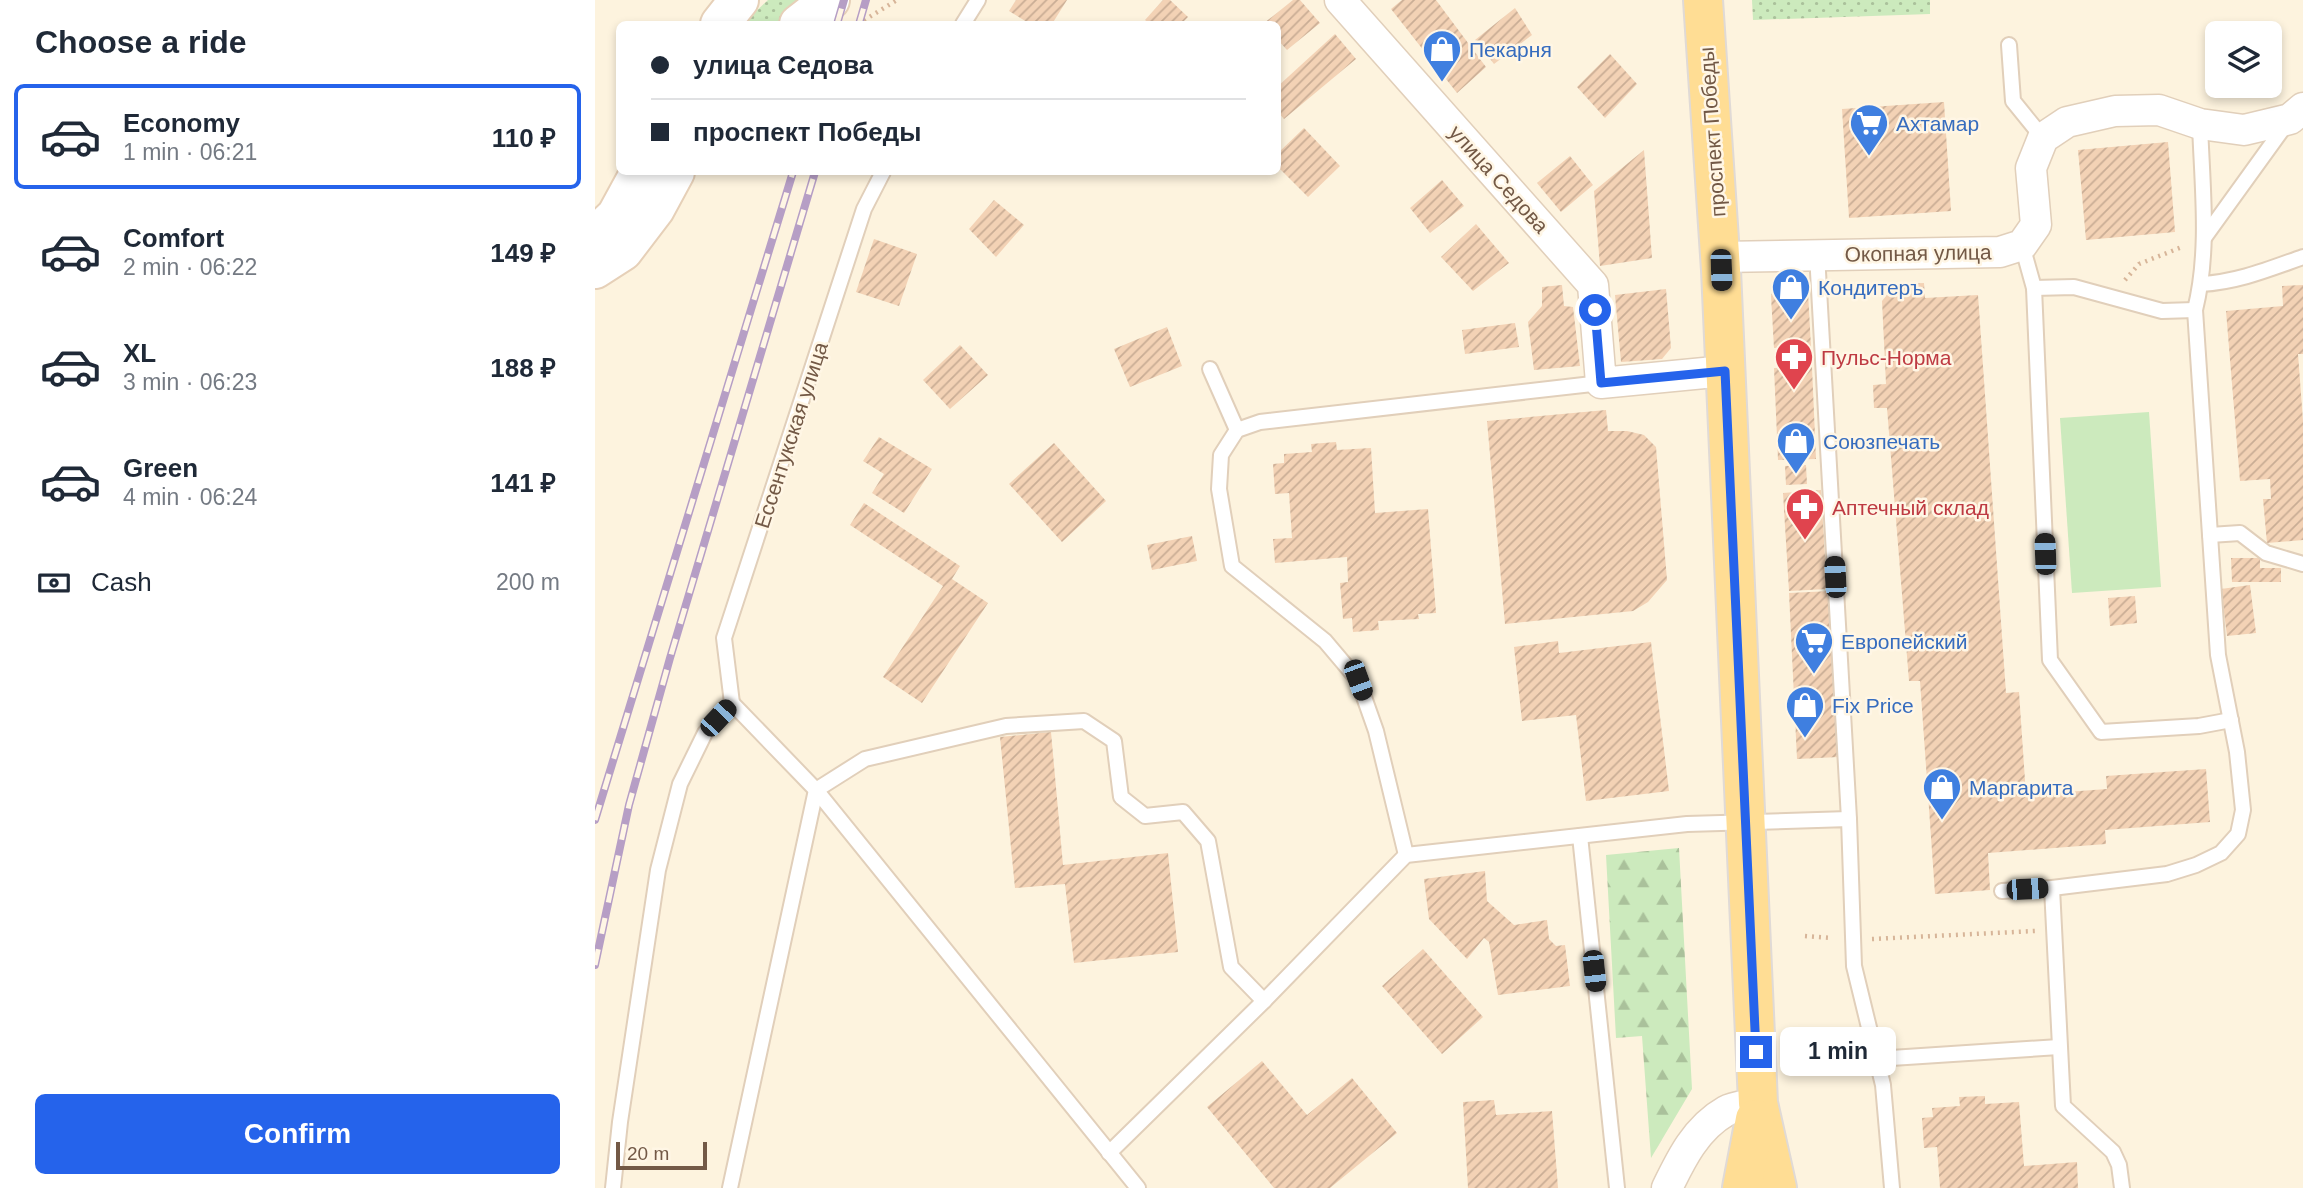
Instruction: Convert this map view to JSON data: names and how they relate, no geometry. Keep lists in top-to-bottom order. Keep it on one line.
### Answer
{"streets":{"main road":["проспект Победы"],"street":["улица Седова","Окопная улица"],"lane":["Ессентукская улица"]},"crossings":[["проспект Победы","Окопная улица"]],"places":{"shop":["Пекарня","Кондитеръ","Союзпечать","Fix Price","Маргарита"],"supermarket":["Ахтамар","Европейский"],"pharmacy":["Пульс-Норма","Аптечный склад"]},"scale_bar":"20 m","page":{"heading":"Choose a ride","banner":["улица Седова","проспект Победы"],"list":[{"name":"Economy","note":"1 min · 06:21","value":"110 ₽"},{"name":"Comfort","note":"2 min · 06:22","value":"149 ₽"},{"name":"XL","note":"3 min · 06:23","value":"188 ₽"},{"name":"Green","note":"4 min · 06:24","value":"141 ₽"}],"pay":["Cash","200 m"],"bubble":"1 min","buttons":"Confirm","scale":"20 m"}}
